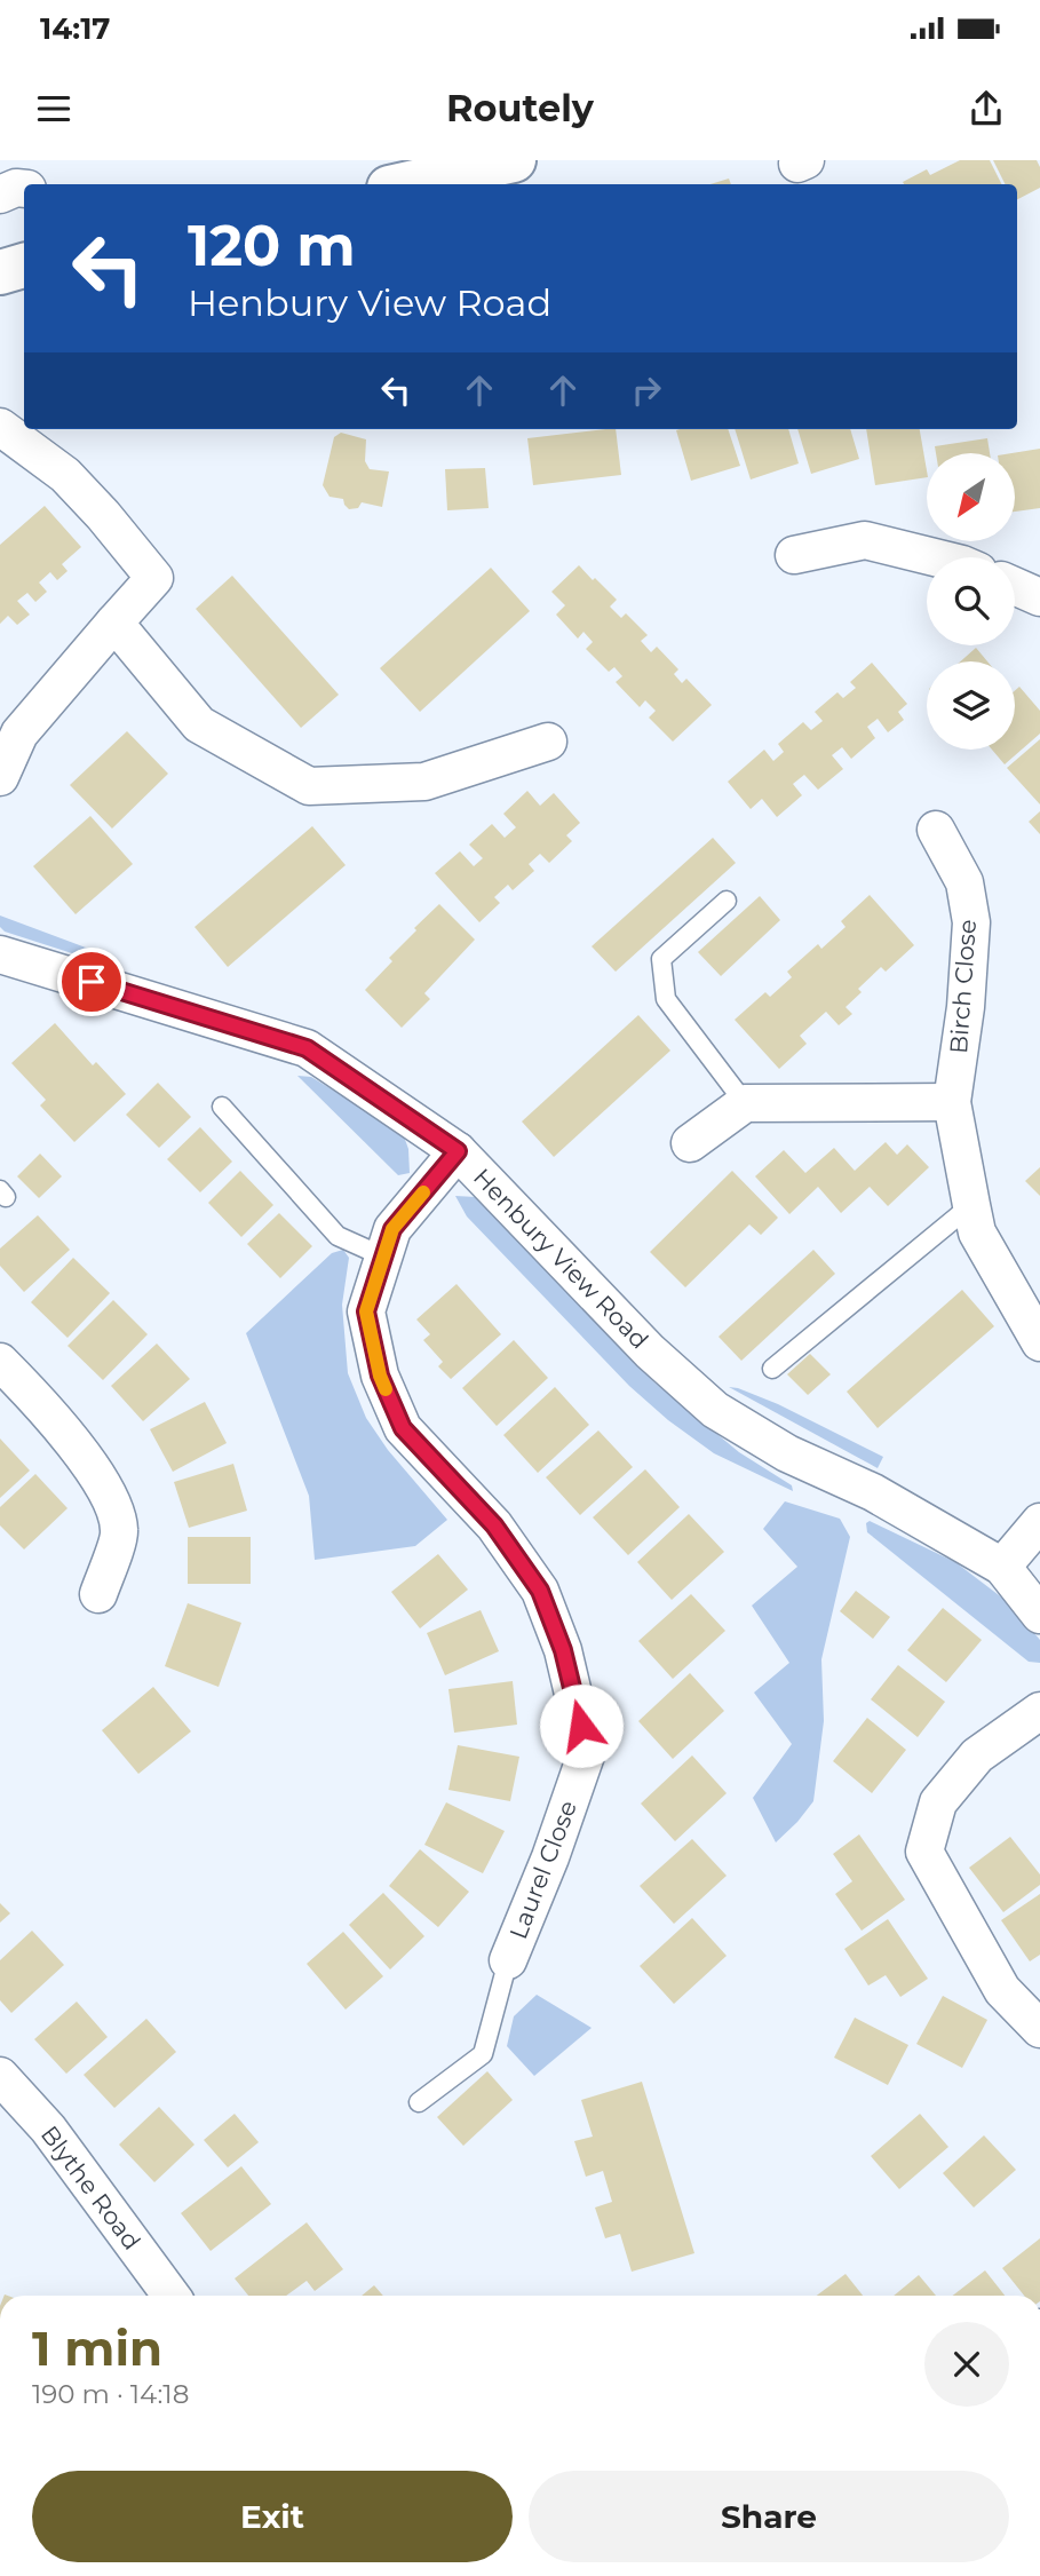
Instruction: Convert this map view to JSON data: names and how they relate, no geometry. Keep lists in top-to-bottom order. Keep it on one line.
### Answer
{"streets":{"street":["Birch Close","Henbury View Road","Laurel Close","Blythe Road"]},"crossings":[["Henbury View Road","Laurel Close"]],"north":"bottom left","page":{"status":"14:17","header":"Routely","turn":["120 m","Henbury View Road"],"heading":["1 min","190 m · 14:18"],"buttons":["Exit","Share"]}}
